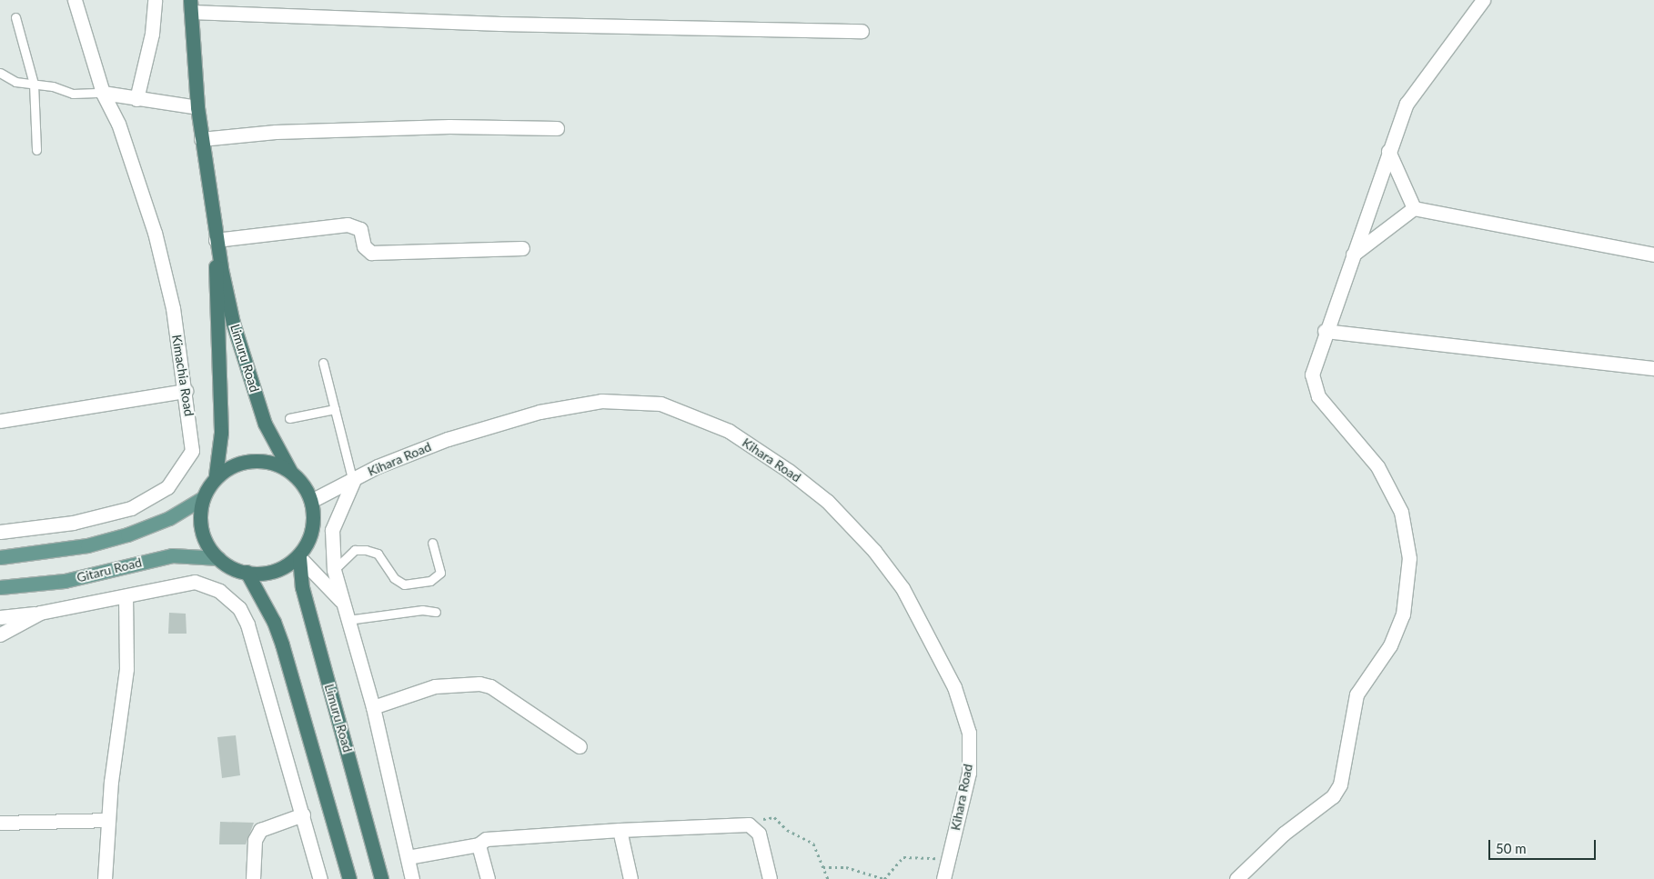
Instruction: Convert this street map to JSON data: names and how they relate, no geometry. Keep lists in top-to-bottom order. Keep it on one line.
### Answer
{"streets":{"highway":["Limuru Road"],"main road":["Gitaru Road"],"street":["Kimachia Road","Kihara Road"]},"crossings":[["Limuru Road","Kihara Road"],["Limuru Road","Gitaru Road"],["Kihara Road","Gitaru Road"]],"scale_bar":"50 m"}
